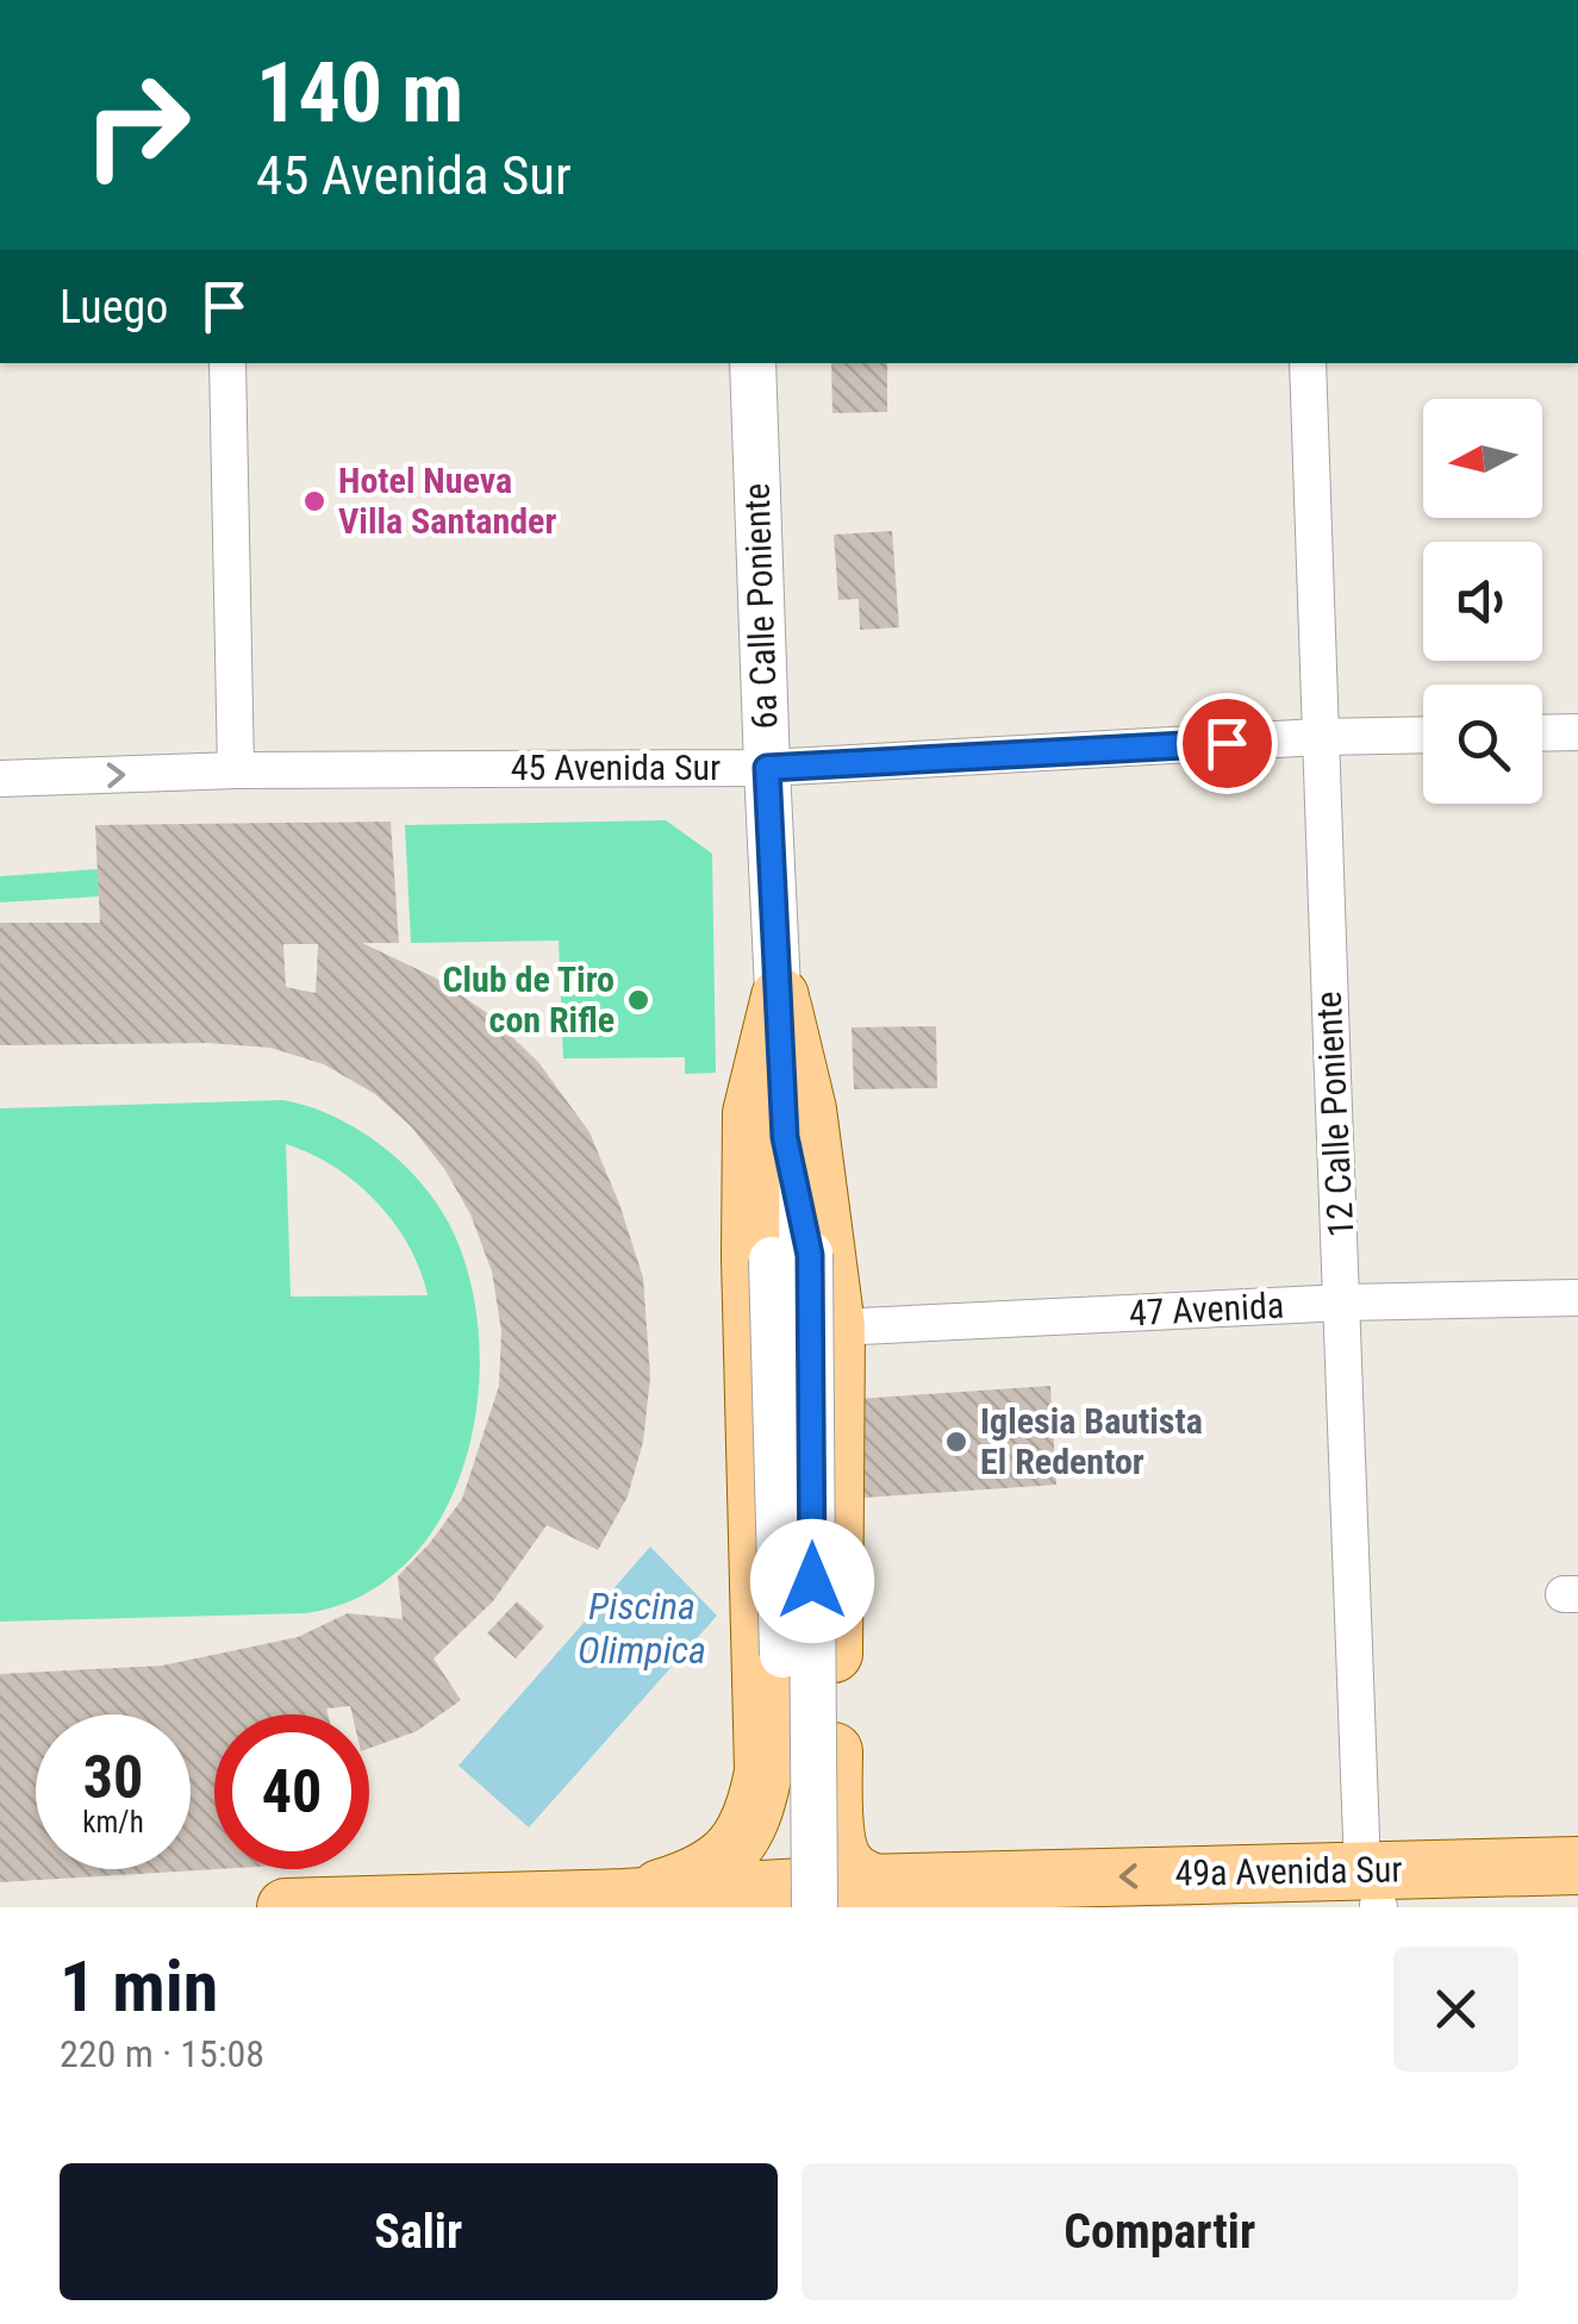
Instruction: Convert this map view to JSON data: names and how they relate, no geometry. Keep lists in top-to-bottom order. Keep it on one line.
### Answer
{"streets":{"main road":["49a Avenida Sur"],"street":["6a Calle Poniente","45 Avenida Sur","12 Calle Poniente","47 Avenida"]},"crossings":[["6a Calle Poniente","45 Avenida Sur"],["45 Avenida Sur","12 Calle Poniente"],["12 Calle Poniente","47 Avenida"],["12 Calle Poniente","49a Avenida Sur"]],"water":["Piscina Olimpica"],"places":["Hotel Nueva Villa Santander","Club de Tiro con Rifle","Iglesia Bautista El Redentor"],"north":"left","page":{"turn":["140 m","45 Avenida Sur"],"then":"Luego","speed":"30 km/h","limit":"40","heading":["1 min","220 m · 15:08"],"buttons":["Salir","Compartir"]}}
